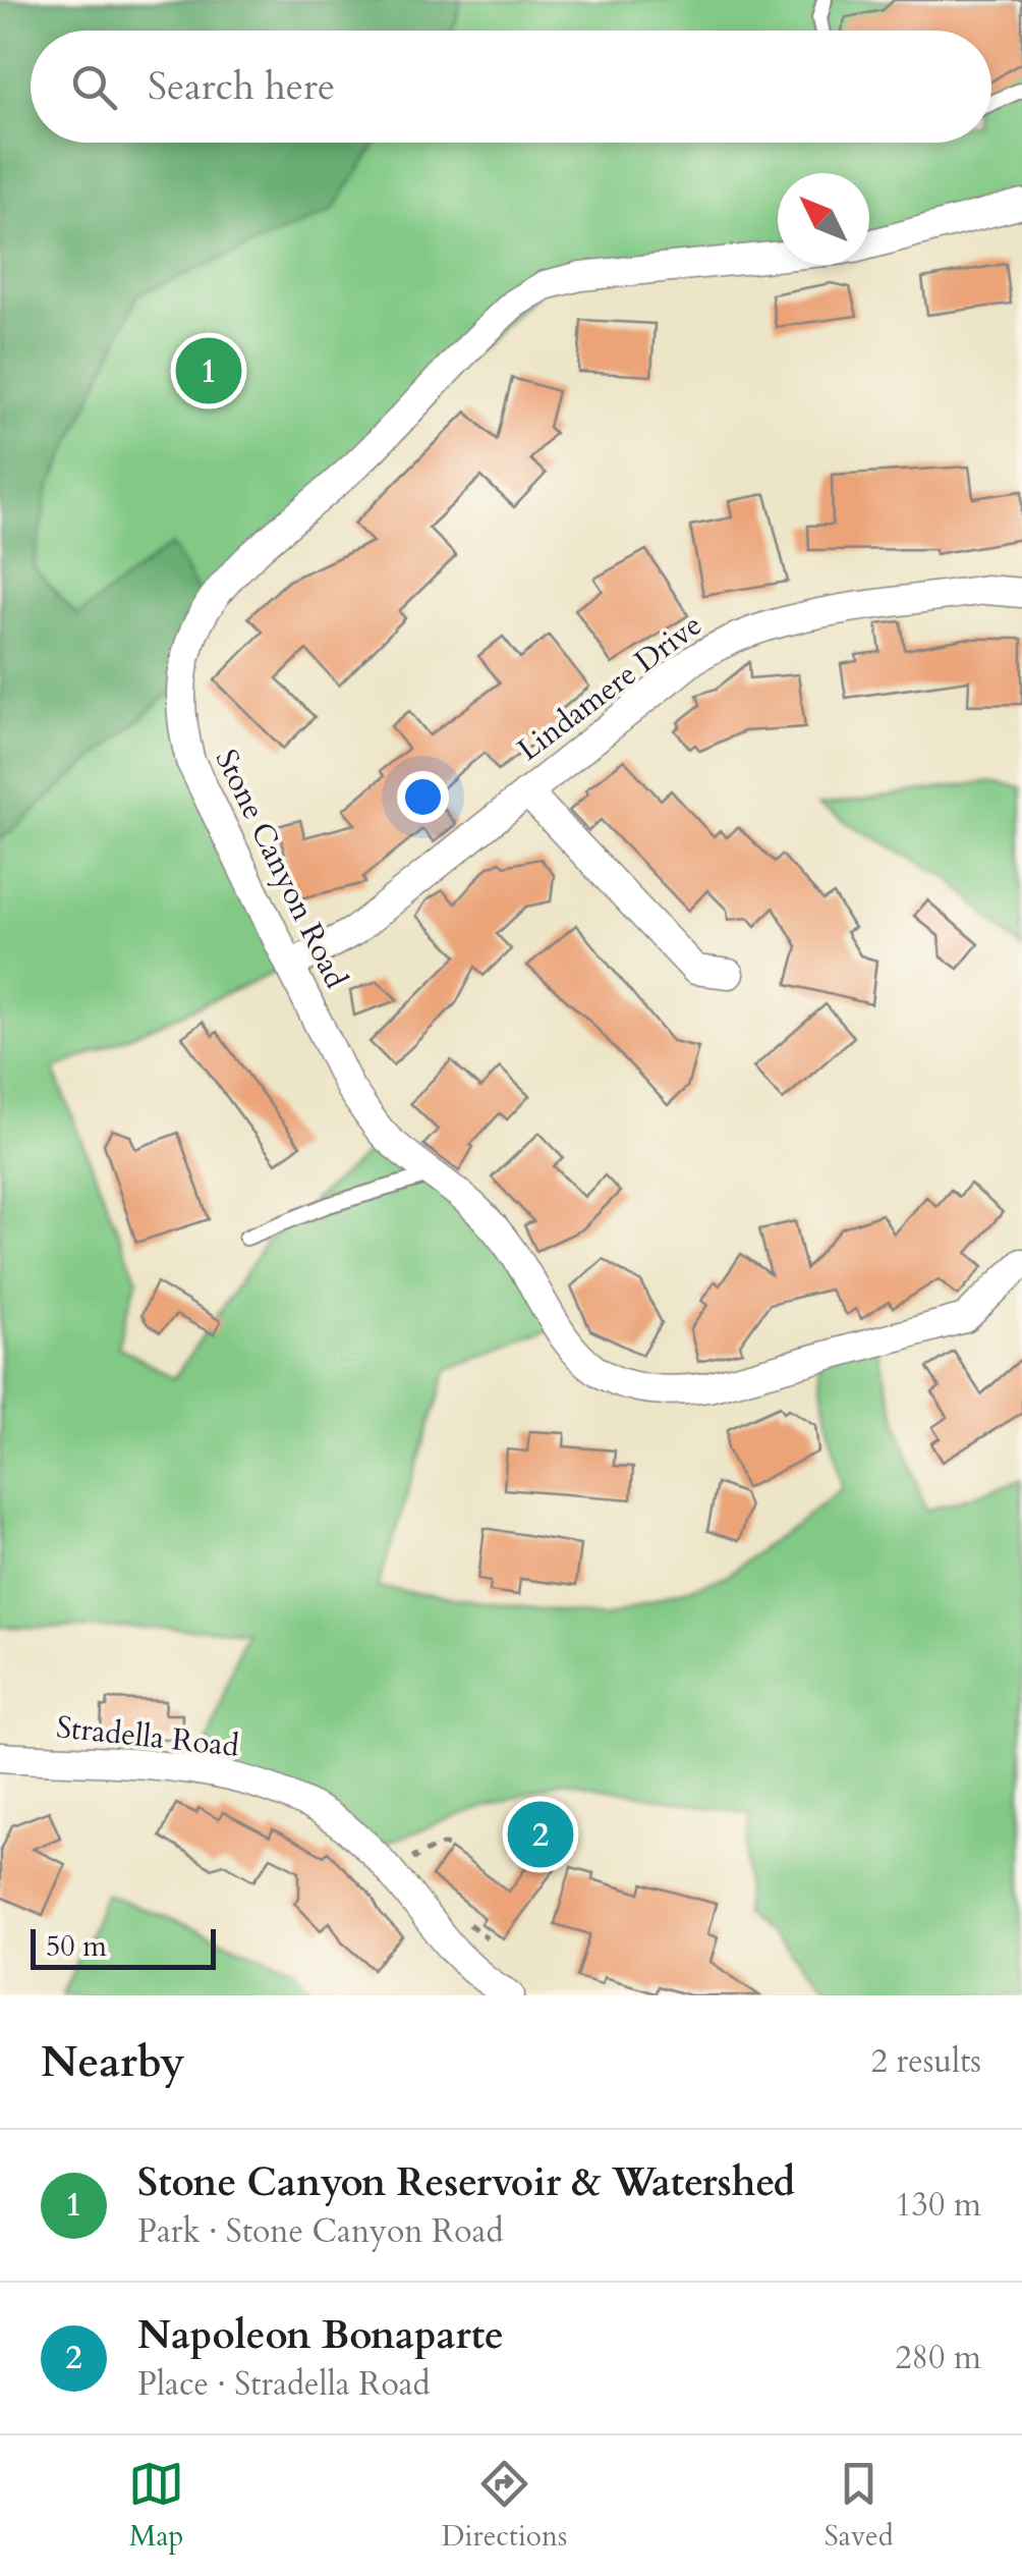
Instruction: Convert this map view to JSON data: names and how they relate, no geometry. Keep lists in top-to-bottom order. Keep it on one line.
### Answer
{"streets":{"street":["Lindamere Drive","Stone Canyon Road","Stradella Road"]},"crossings":[["Lindamere Drive","Stone Canyon Road"]],"scale_bar":"50 m","north":"top left","page":{"search":"Search here","pins":["1","2"],"scale":"50 m","heading":["Nearby","2 results"],"list":[{"mark":"1","name":"Stone Canyon Reservoir & Watershed","note":"Park · Stone Canyon Road","value":"130 m"},{"mark":"2","name":"Napoleon Bonaparte","note":"Place · Stradella Road","value":"280 m"}],"nav":["Map","Directions","Saved"]}}
